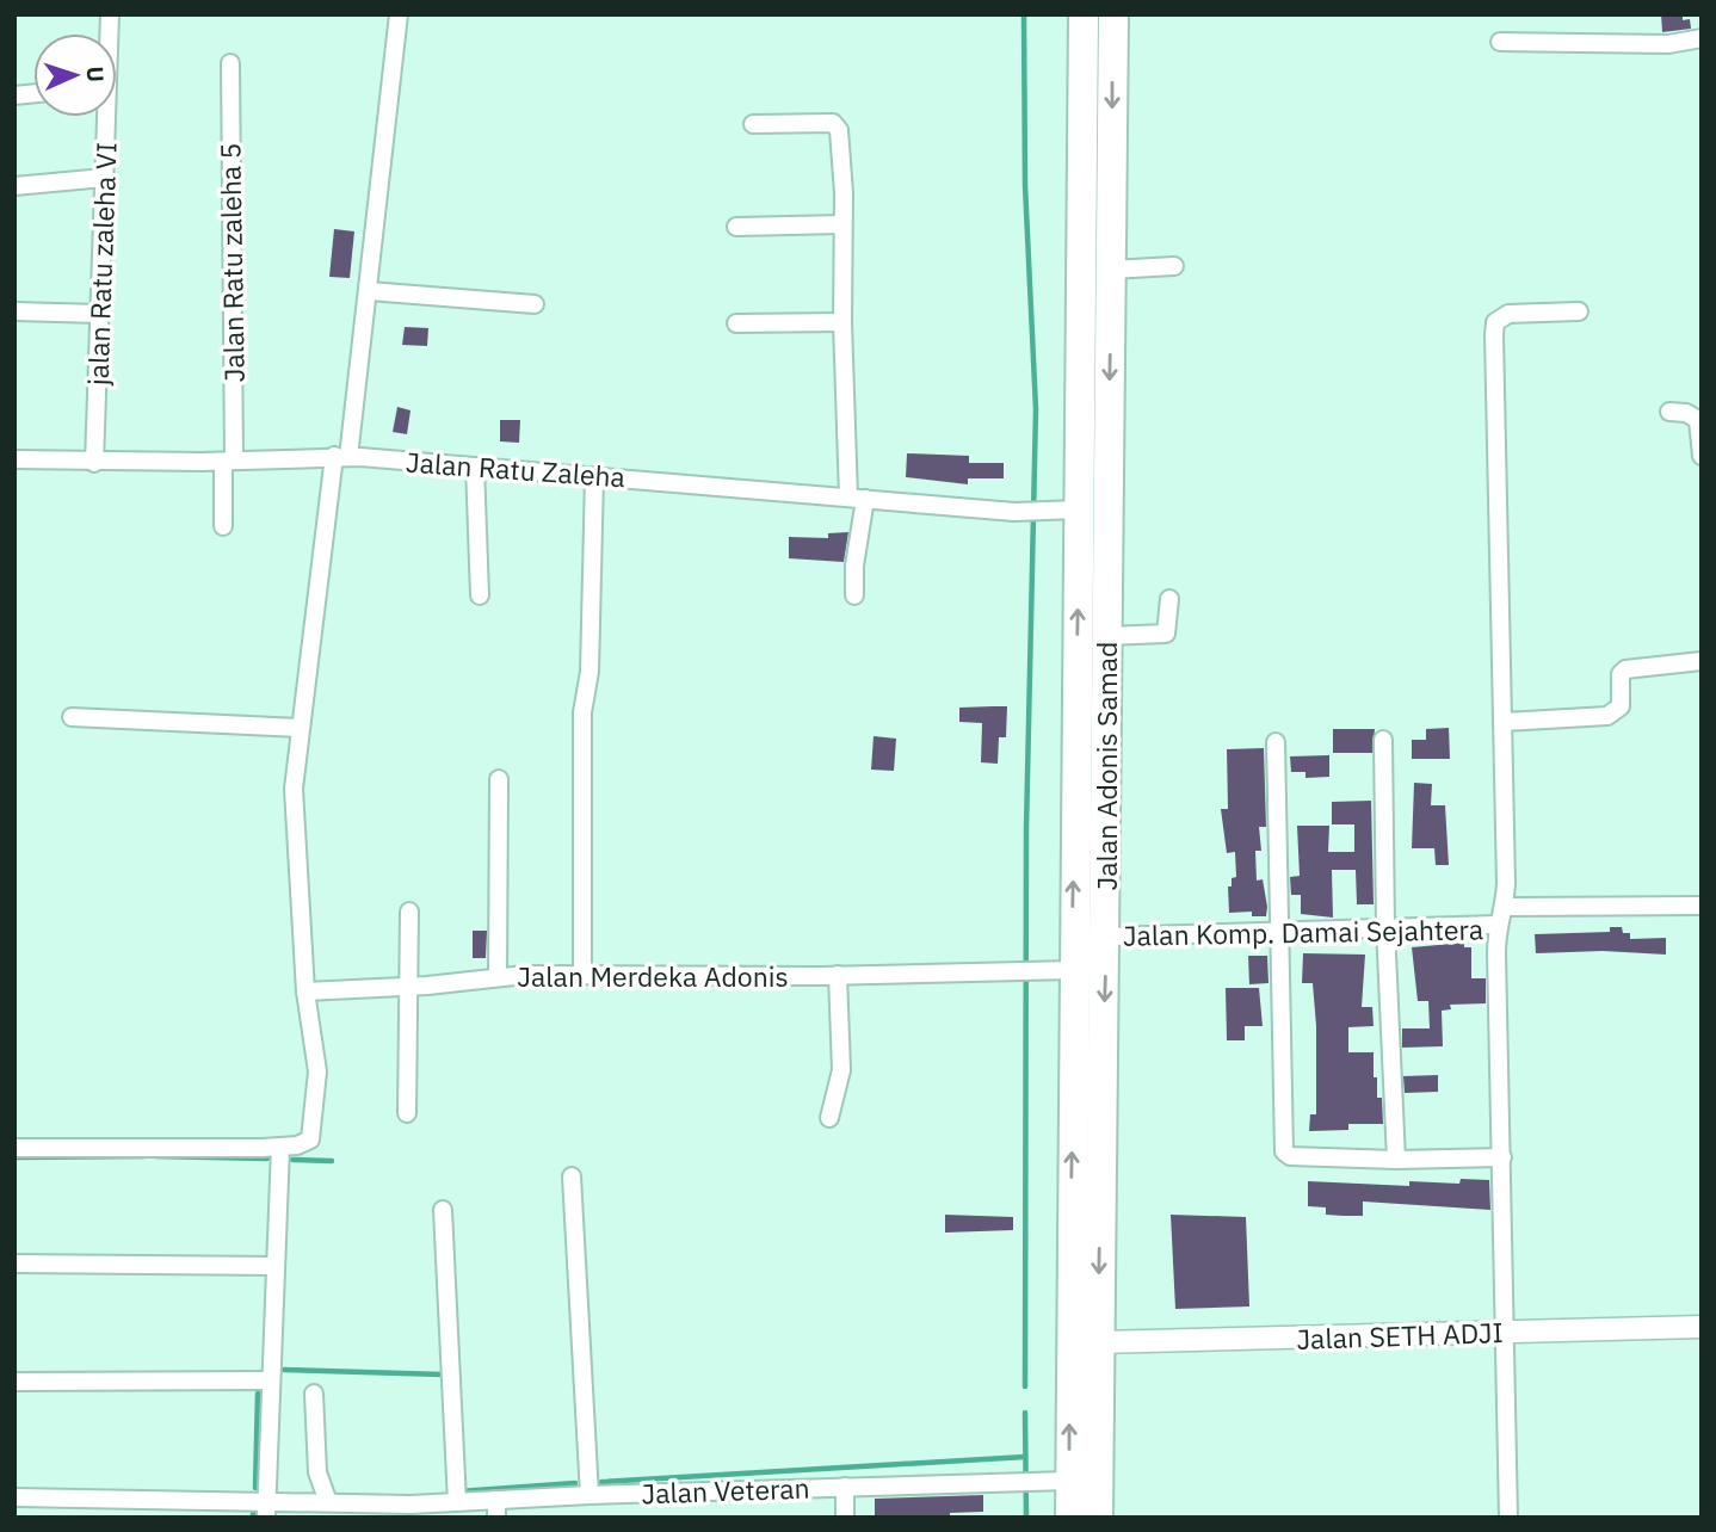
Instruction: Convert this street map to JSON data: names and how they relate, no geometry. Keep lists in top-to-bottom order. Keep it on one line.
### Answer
{"streets":{"highway":["Jalan Adonis Samad"],"street":["Jalan Ratu zaleha 5","jalan Ratu zaleha VI","Jalan Ratu Zaleha","Jalan Komp. Damai Sejahtera","Jalan Merdeka Adonis","Jalan SETH ADJI","Jalan Veteran"]},"crossings":[["Jalan Ratu zaleha 5","Jalan Ratu Zaleha"],["jalan Ratu zaleha VI","Jalan Ratu Zaleha"],["Jalan Adonis Samad","Jalan Komp. Damai Sejahtera"],["Jalan Adonis Samad","Jalan SETH ADJI"],["Jalan Komp. Damai Sejahtera","Jalan SETH ADJI"]],"north":"right"}
